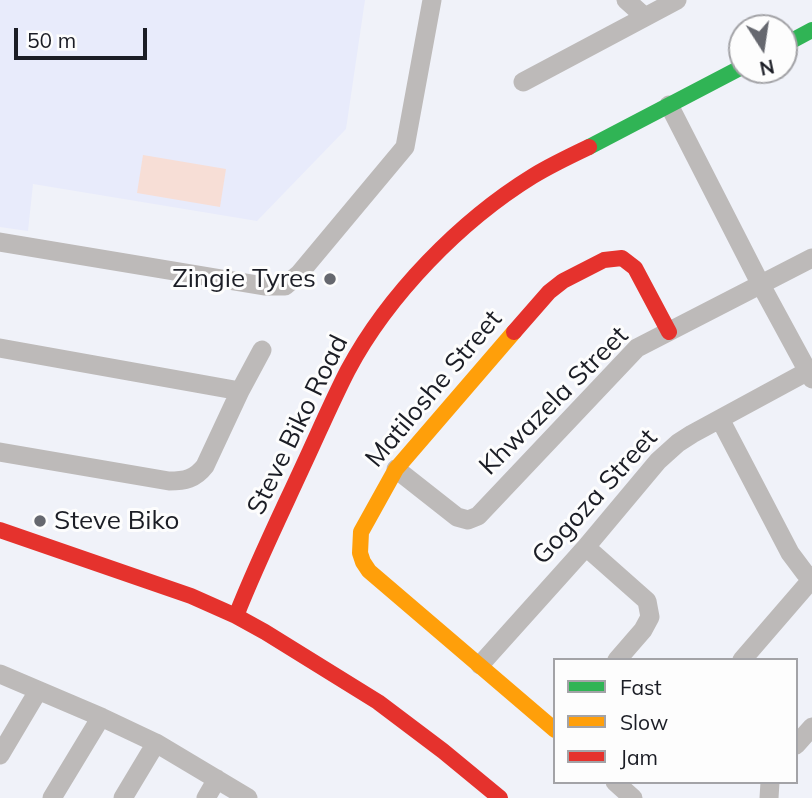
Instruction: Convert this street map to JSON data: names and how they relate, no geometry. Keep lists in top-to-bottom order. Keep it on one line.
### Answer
{"streets":{"street":["Matiloshe Street","Khwazela Street","Steve Biko Road","Gogoza Street"]},"crossings":[["Matiloshe Street","Khwazela Street"],["Matiloshe Street","Gogoza Street"]],"places":["Zingie Tyres","Steve Biko"],"legend":["Fast","Slow","Jam"],"scale_bar":"50 m","north":"bottom"}
